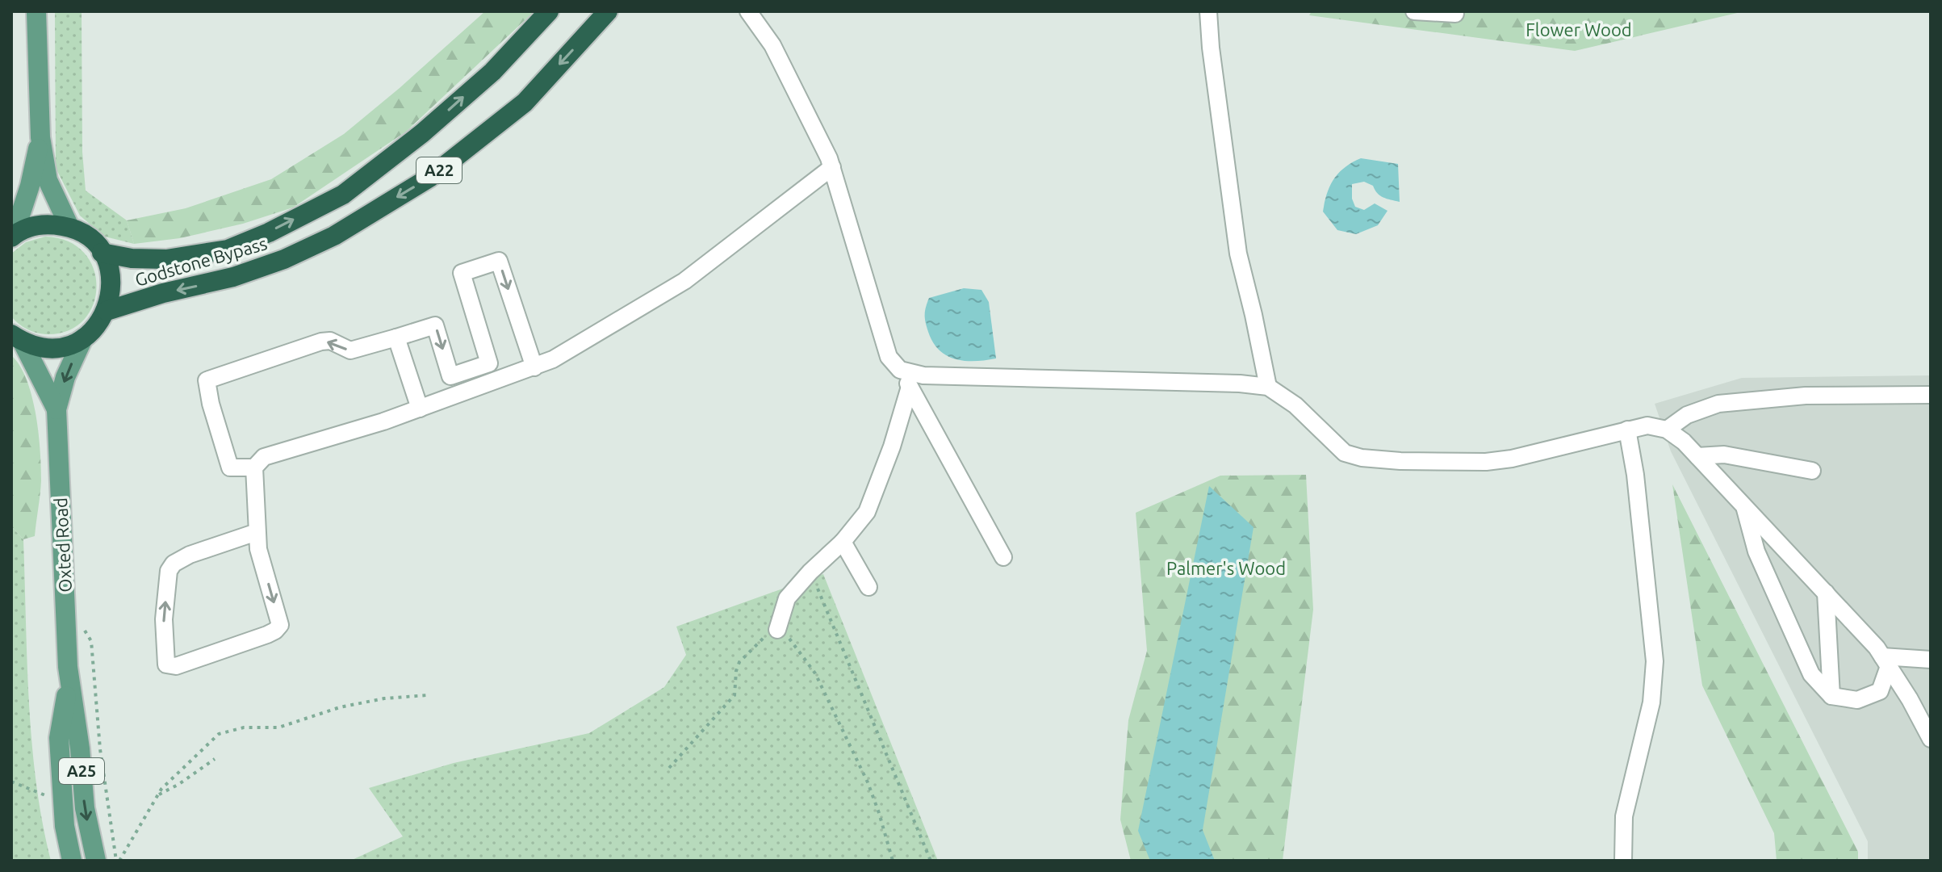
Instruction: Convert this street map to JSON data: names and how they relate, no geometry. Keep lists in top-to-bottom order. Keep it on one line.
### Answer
{"streets":{"highway":["A22","Godstone Bypass"],"main road":["Oxted Road","A25"]},"parks":["Flower Wood","Palmer's Wood"]}
